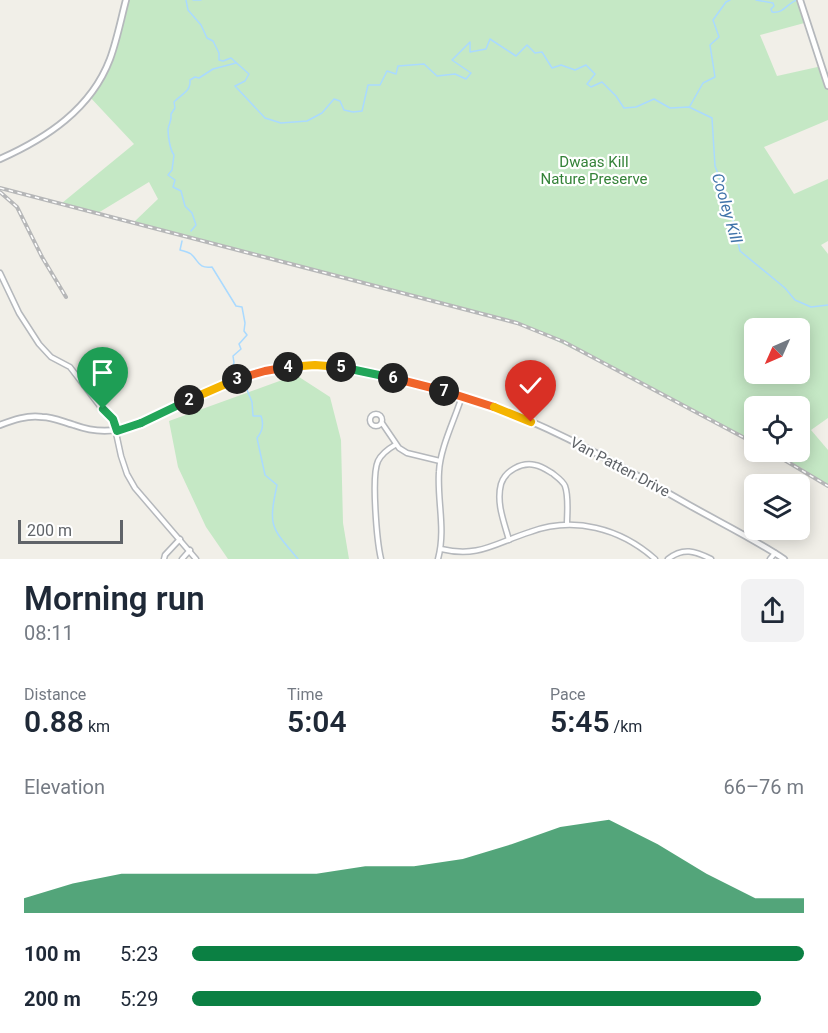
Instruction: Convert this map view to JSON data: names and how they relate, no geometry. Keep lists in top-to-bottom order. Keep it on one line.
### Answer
{"streets":{"street":["Van Patten Drive"]},"water":["Cooley Kill"],"parks":["Dwaas Kill Nature Preserve"],"scale_bar":"200 m","north":"bottom left","page":{"pins":["4","5","6","3","7","2"],"scale":"200 m","heading":["Morning run","08:11"],"stats":[["Distance","0.88 km"],["Time","5:04"],["Pace","5:45 /km"]],"chart":["Elevation","66–76 m"],"list":[{"name":"100 m","note":"5:23"},{"name":"200 m","note":"5:29"}]}}
